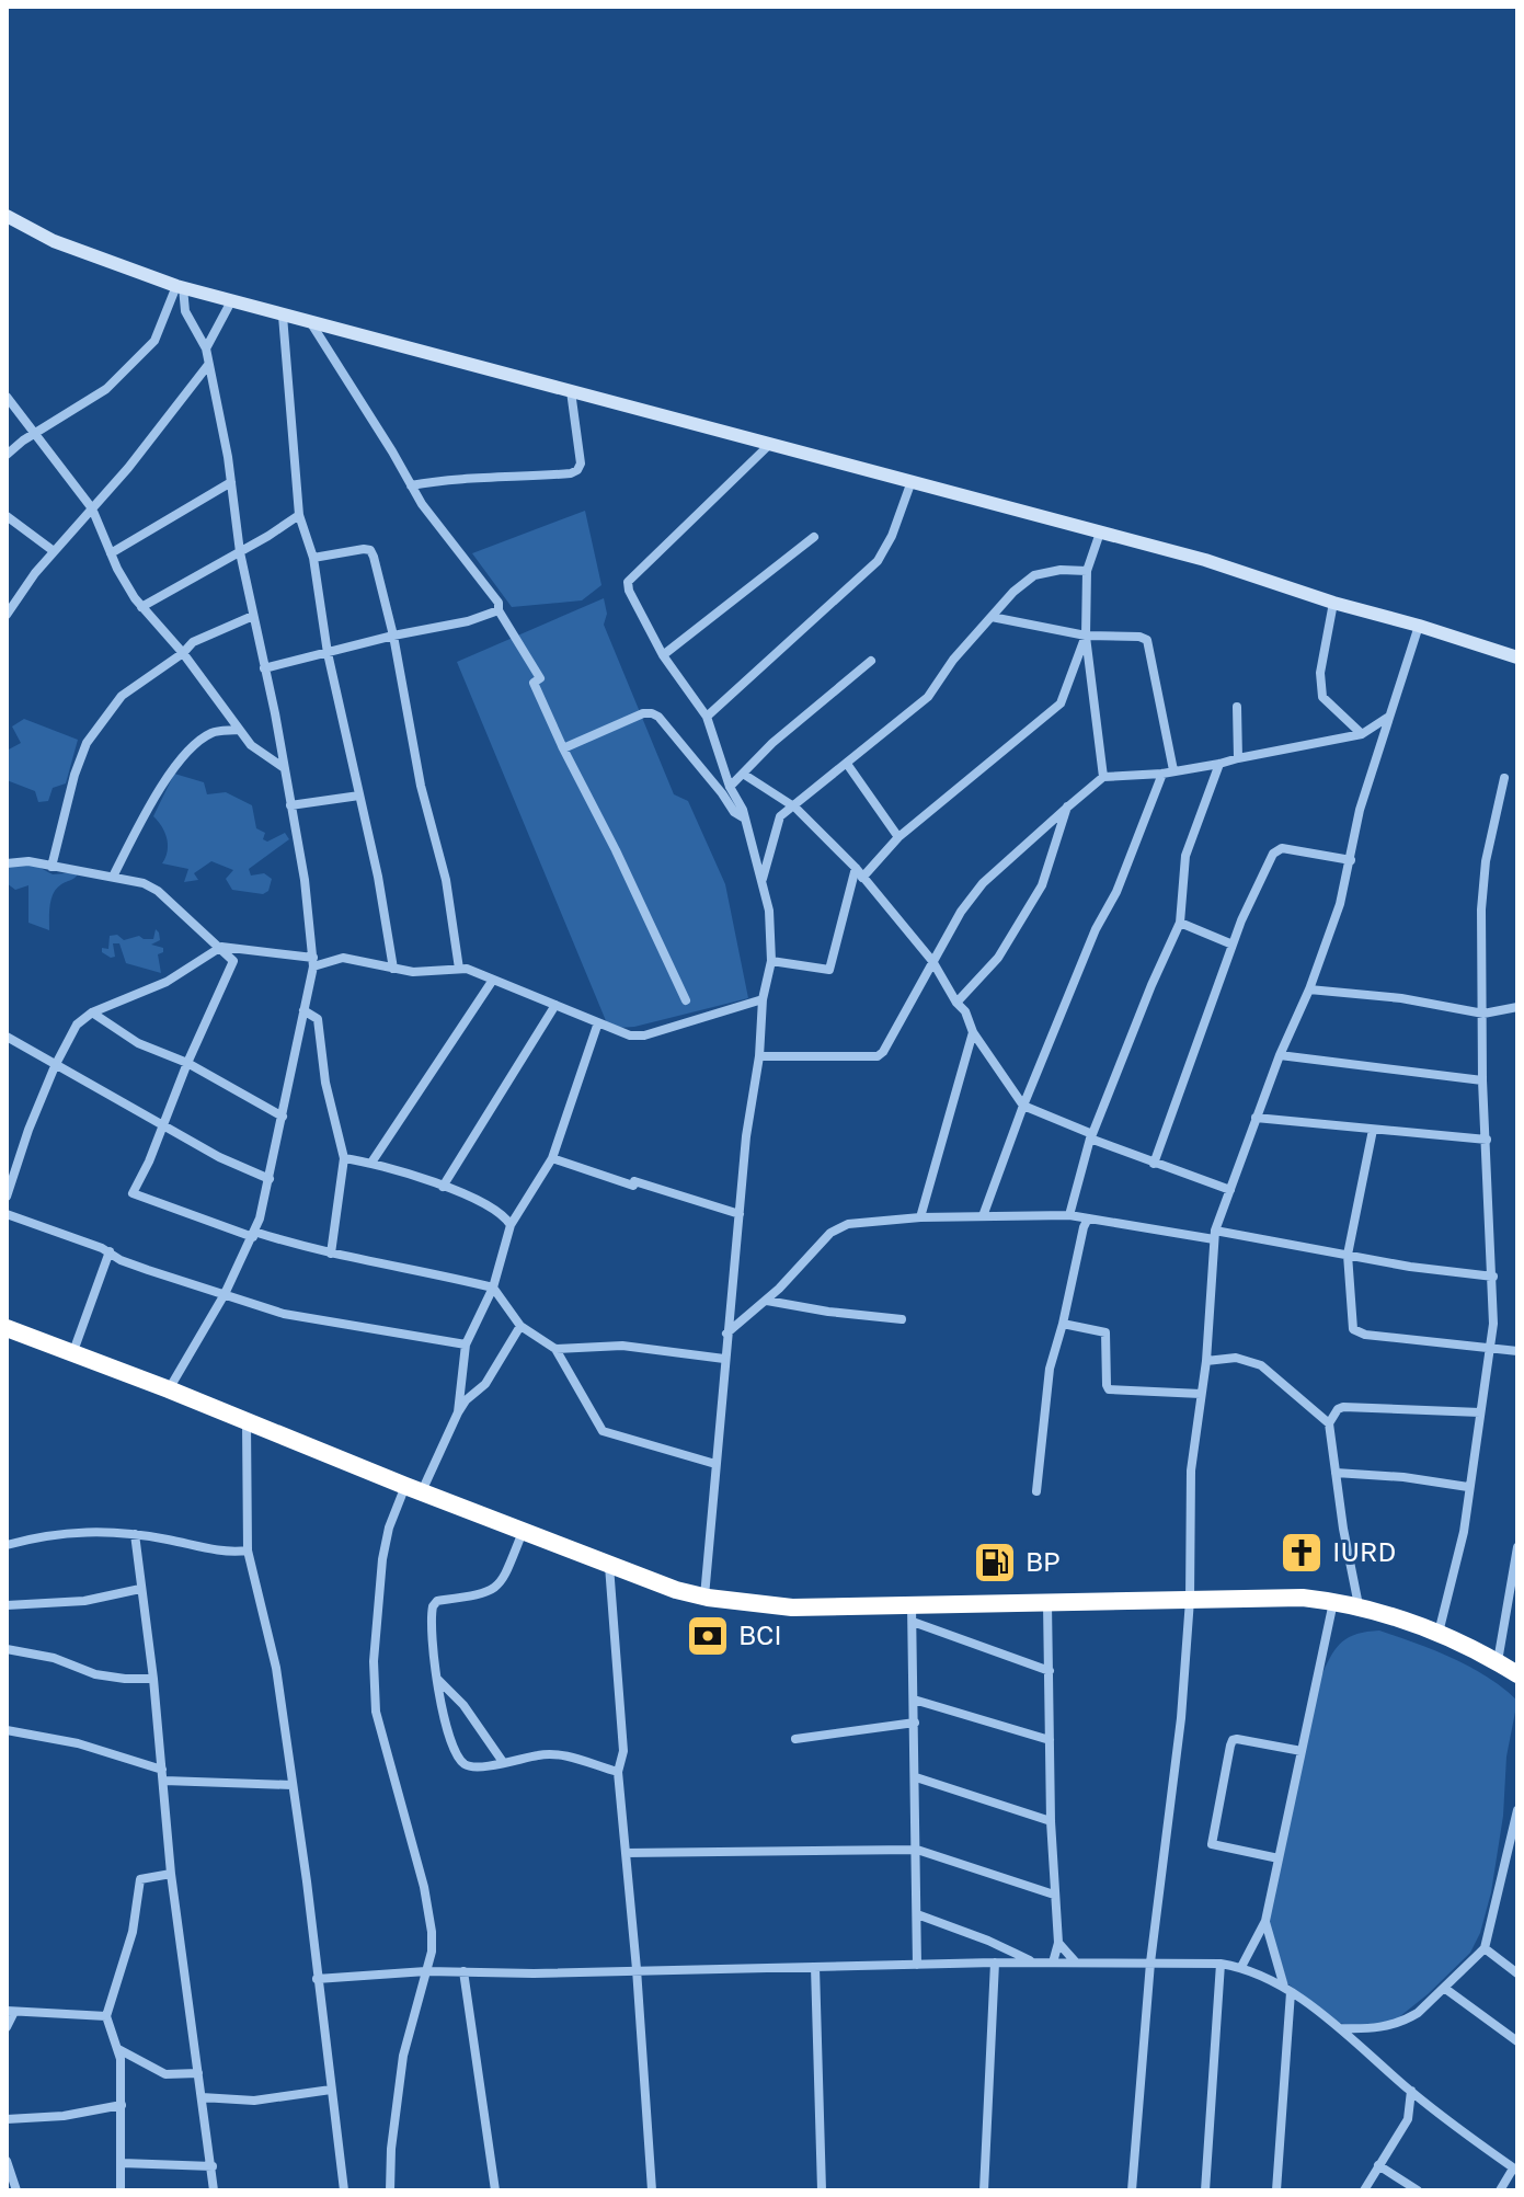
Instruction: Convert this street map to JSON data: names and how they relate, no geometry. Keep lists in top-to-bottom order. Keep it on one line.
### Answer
{"places":{"church":["IURD"],"fuel station":["BP"],"bank":["BCI"]}}
